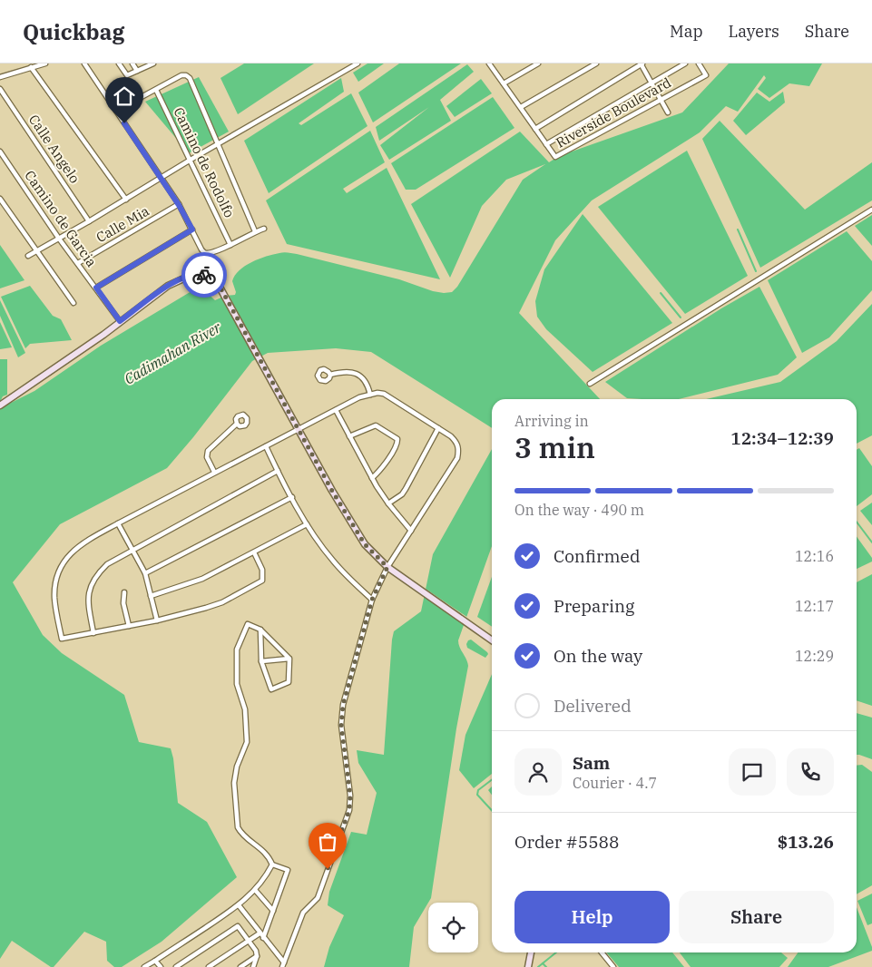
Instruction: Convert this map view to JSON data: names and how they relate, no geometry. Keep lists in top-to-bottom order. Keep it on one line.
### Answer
{"streets":{"street":["Riverside Boulevard","Calle Angelo","Camino de Rodolfo","Camino de Garcia","Calle Mia"]},"crossings":[["Camino de Garcia","Calle Mia"]],"water":["Cadimahan River"],"page":{"header":"Quickbag","nav":["Map","Layers","Share"],"heading":["3 min","Arriving in","12:34–12:39"],"panel":["Sam","Courier · 4.7","Order #5588","$13.26"],"bar":"On the way · 490 m","list":[["Confirmed","12:16"],["Preparing","12:17"],["On the way","12:29"],"Delivered"],"buttons":["Help","Share"]}}
